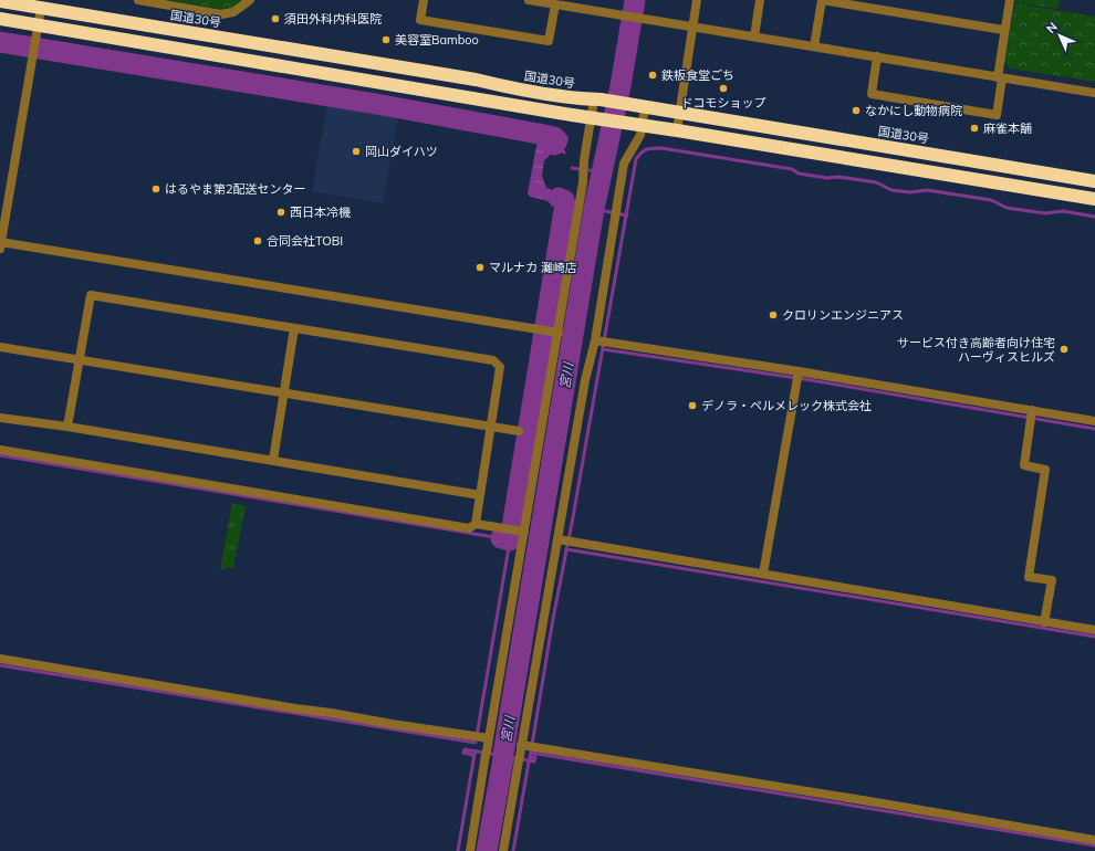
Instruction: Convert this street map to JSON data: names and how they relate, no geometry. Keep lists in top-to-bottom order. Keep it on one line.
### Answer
{"streets":{"highway":["国道30号"]},"water":["宮川"],"places":["須田外科内科医院","美容室Bamboo","鉄板食堂ごち","ドコモショップ","なかにし動物病院","麻雀本舗","岡山ダイハツ","はるやま第2配送センター","西日本冷機","合同会社TOBI","マルナカ 灘崎店","クロリンエンジニアス","サービス付き高齢者向け住宅 ハーヴィスヒルズ","デノラ・ペルメレック株式会社"],"north":"top left"}
